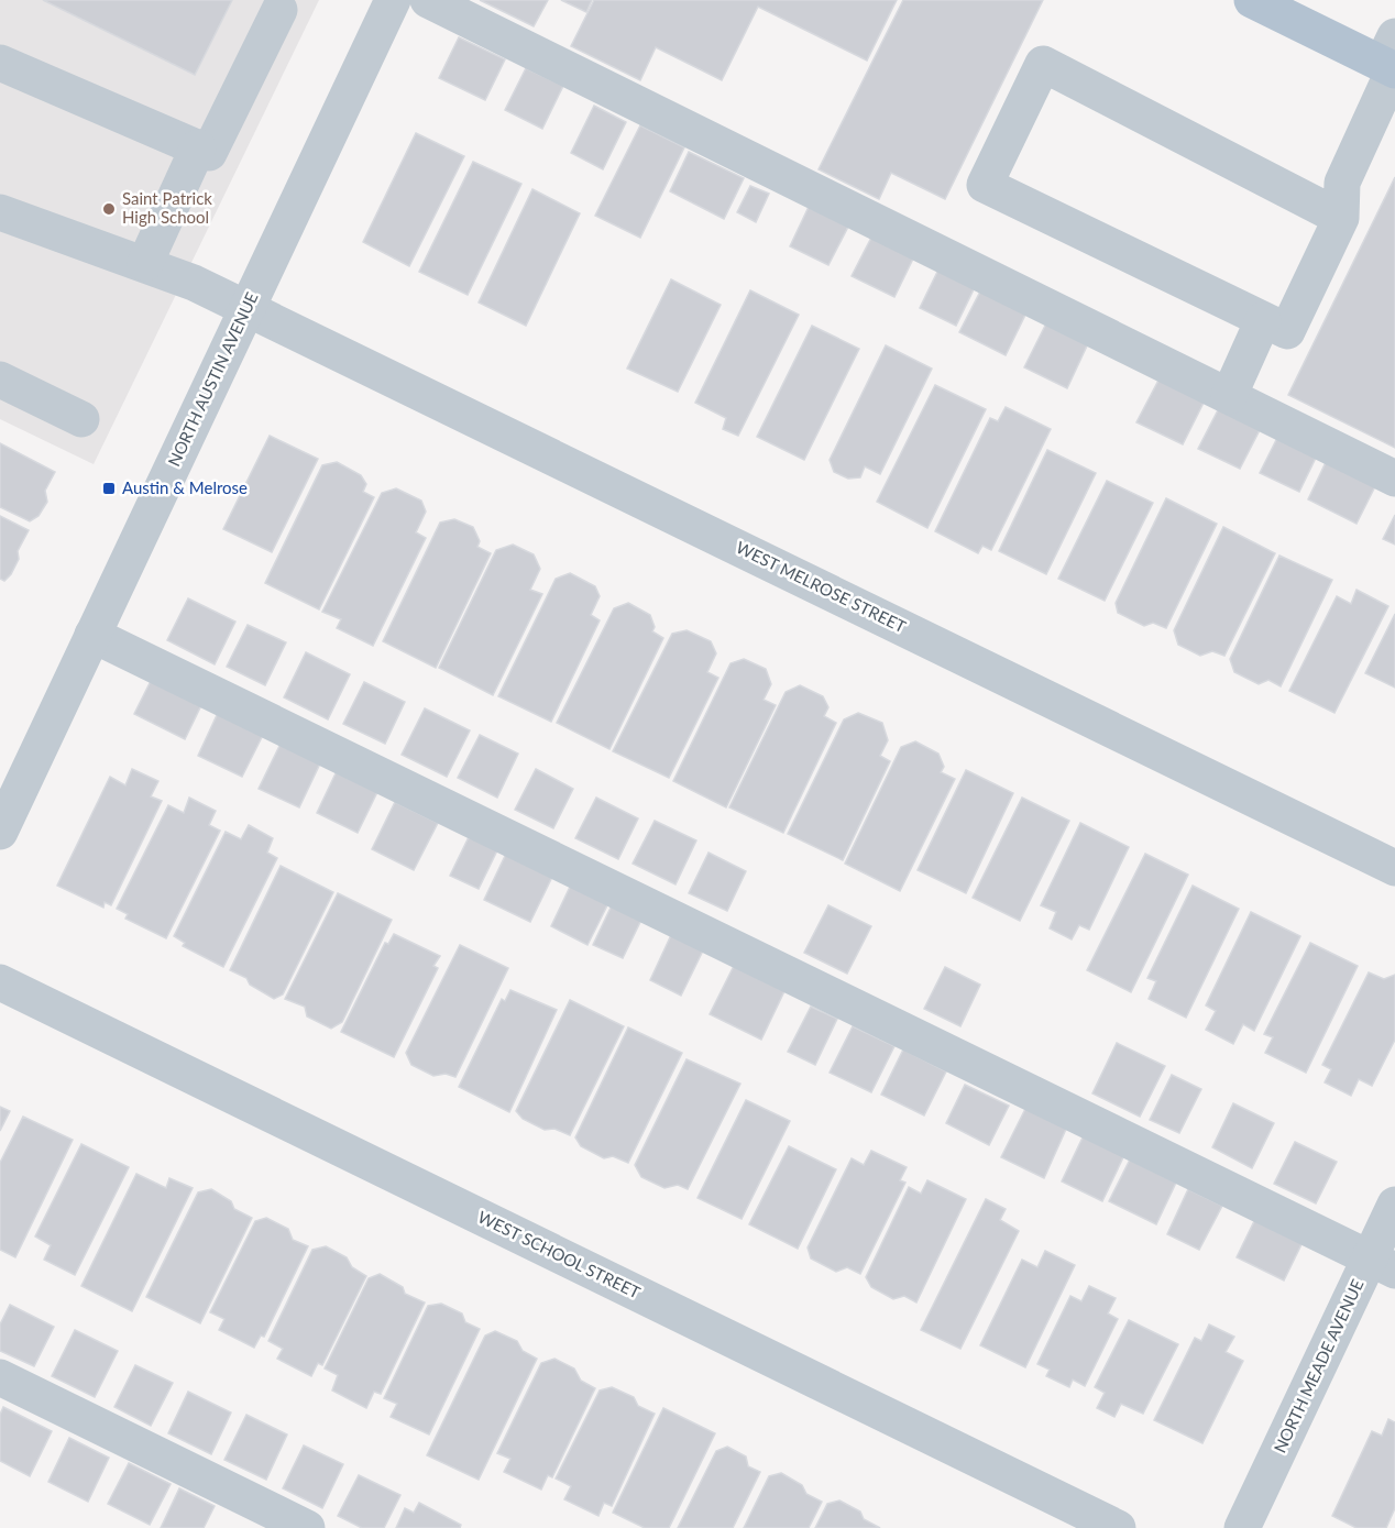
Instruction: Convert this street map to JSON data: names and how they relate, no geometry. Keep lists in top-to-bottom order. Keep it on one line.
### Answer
{"streets":{"street":["NORTH AUSTIN AVENUE","WEST MELROSE STREET","WEST SCHOOL STREET","NORTH MEADE AVENUE"]},"crossings":[["NORTH AUSTIN AVENUE","WEST MELROSE STREET"]],"places":{"other":["Saint Patrick High School"],"transit":["Austin & Melrose"]}}
